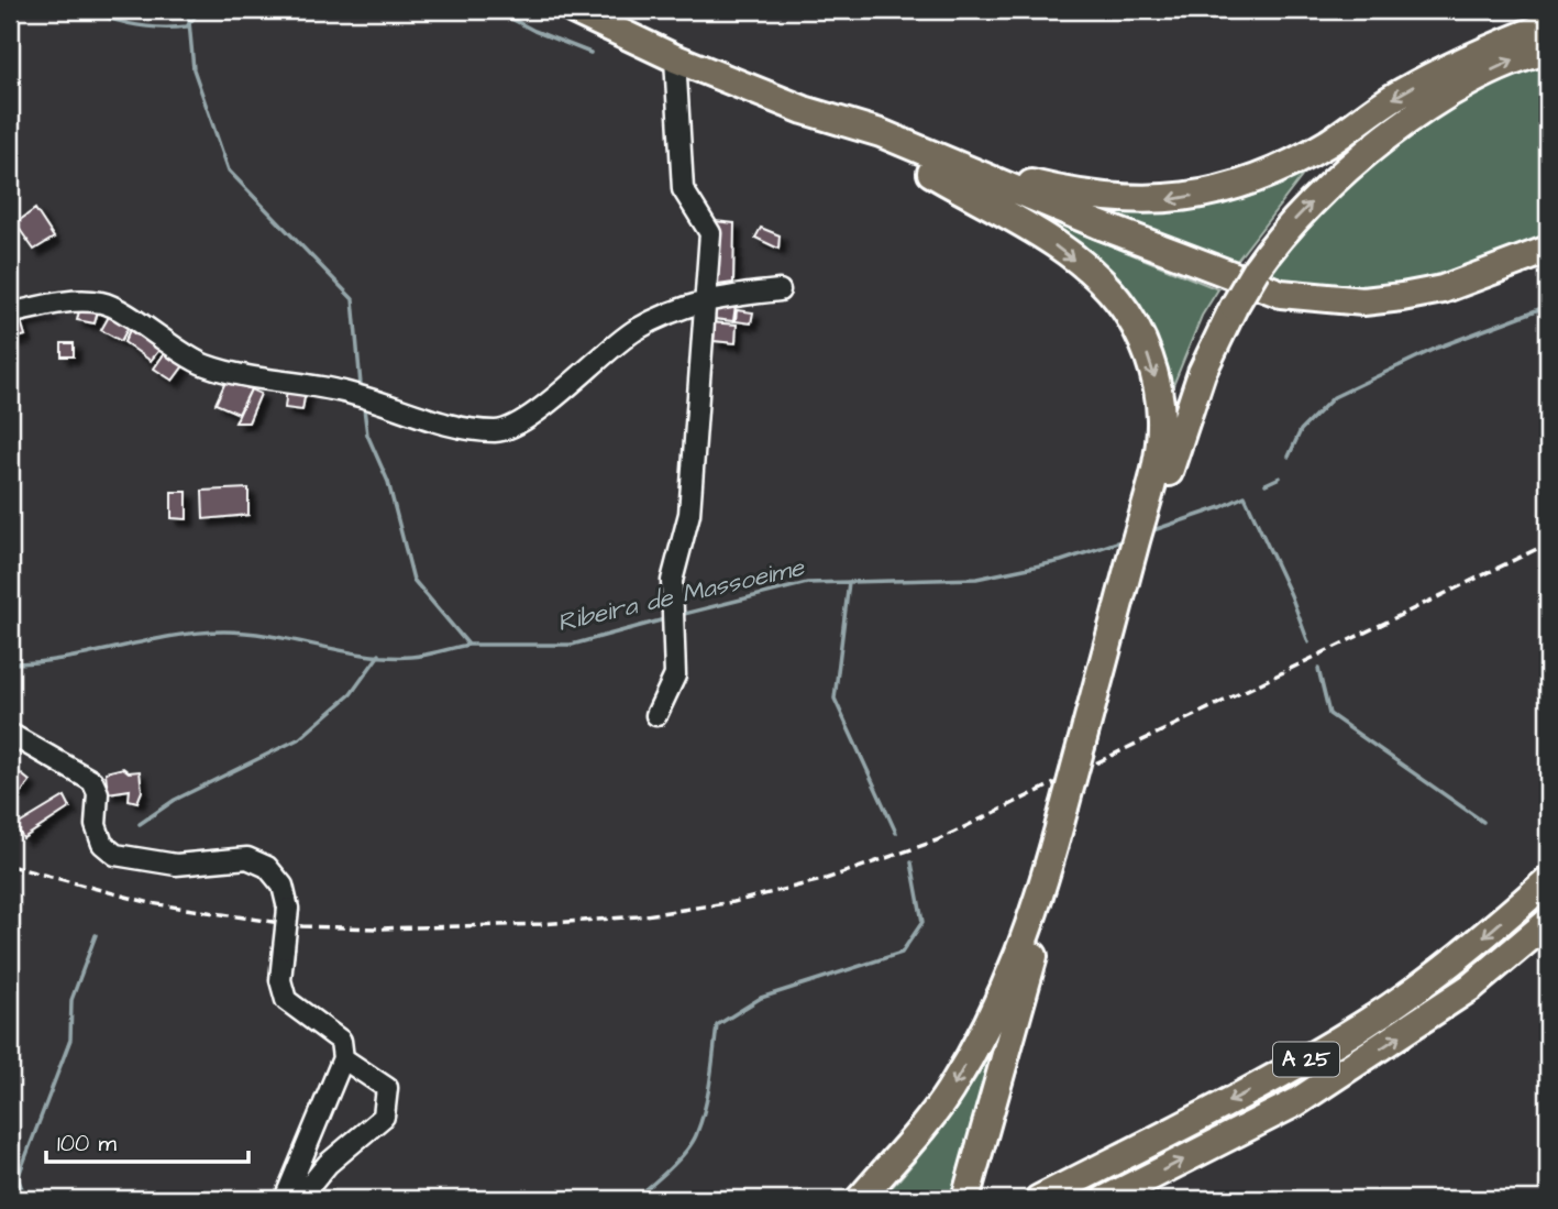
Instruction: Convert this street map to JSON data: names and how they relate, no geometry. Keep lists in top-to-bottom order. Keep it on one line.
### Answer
{"streets":{"highway":["A 25"]},"water":["Ribeira de Massoeime"],"scale_bar":"100 m"}
